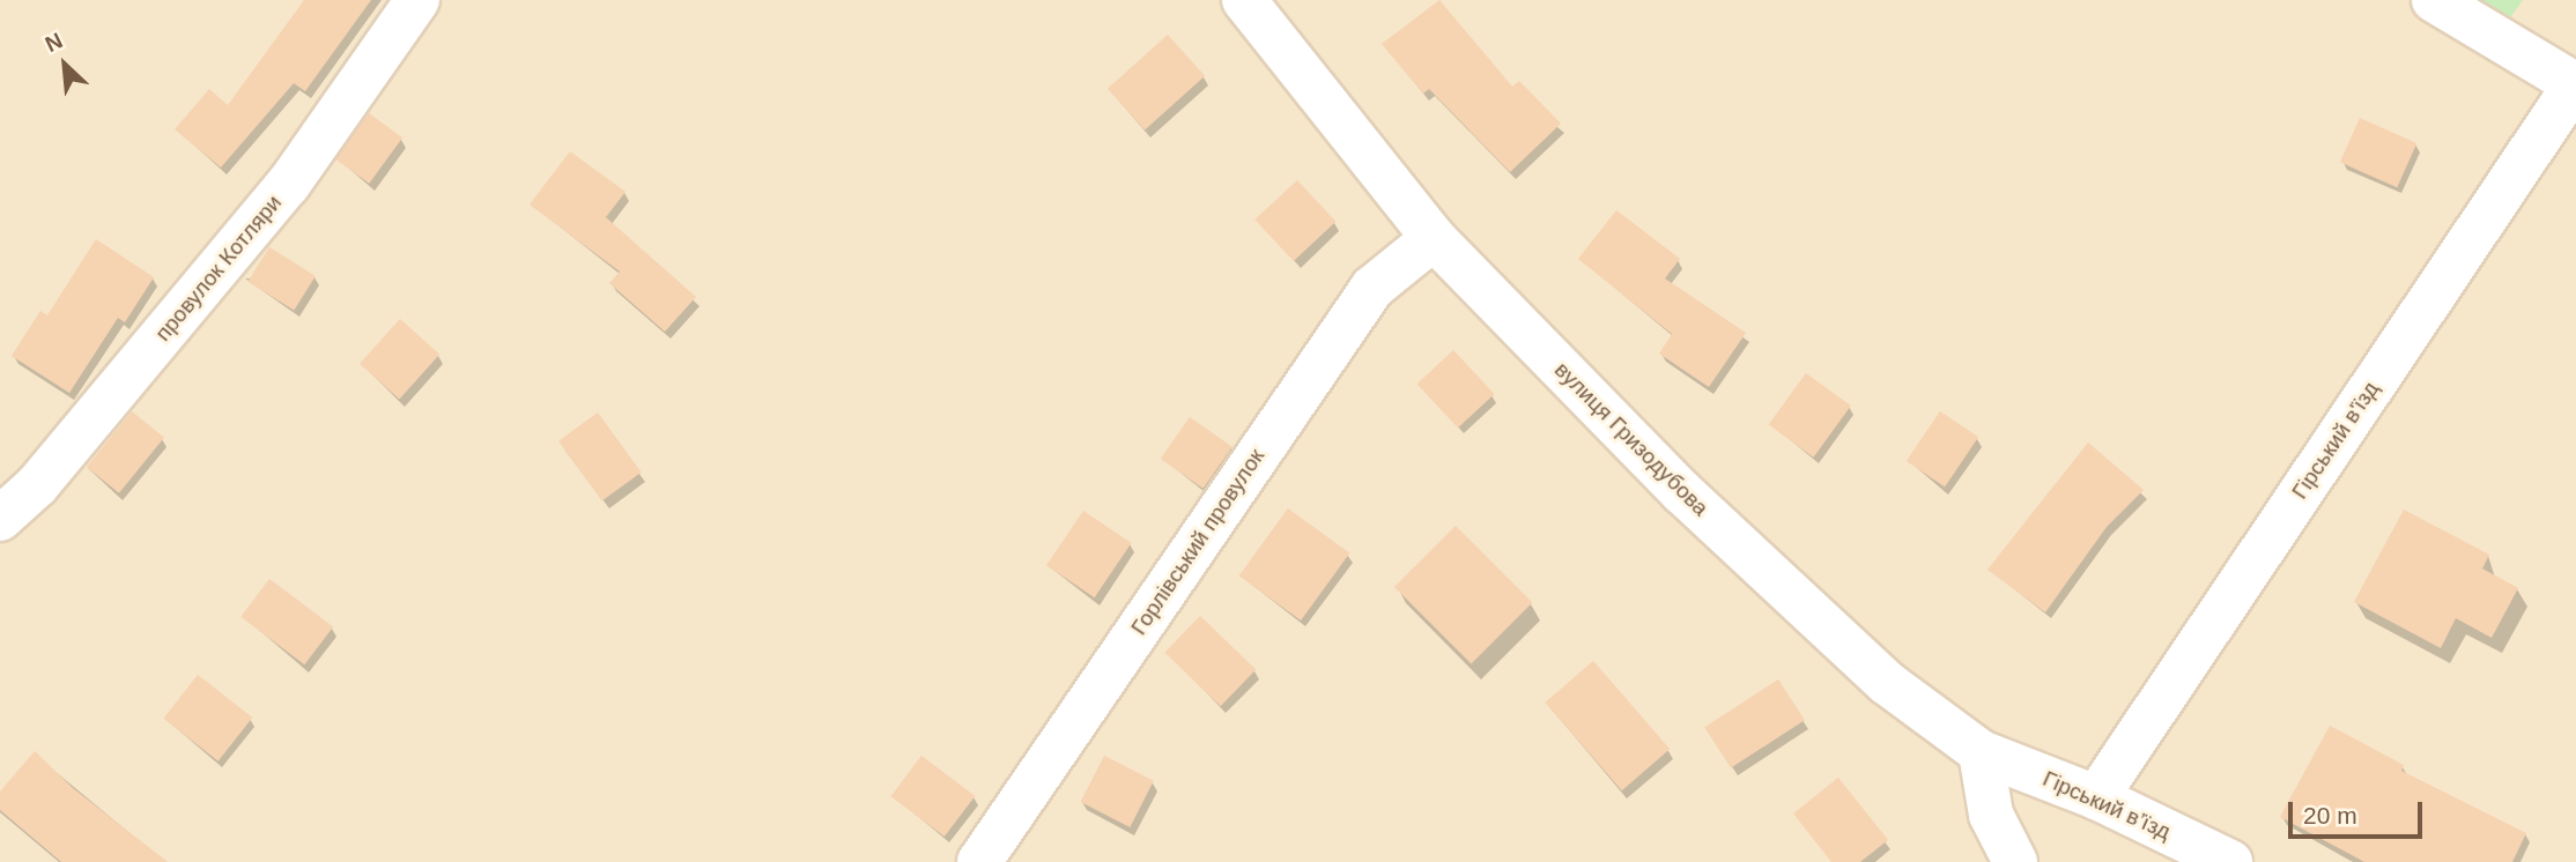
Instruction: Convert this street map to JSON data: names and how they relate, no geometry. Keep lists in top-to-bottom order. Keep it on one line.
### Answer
{"streets":{"street":["провулок Котляри","вулиця Гризодубова","Гірський в'їзд","Горлівський провулок","Гірський в’їзд"]},"crossings":[["вулиця Гризодубова","Горлівський провулок"],["вулиця Гризодубова","Гірський в’їзд"],["Гірський в'їзд","Гірський в’їзд"]],"scale_bar":"20 m","north":"top left"}
